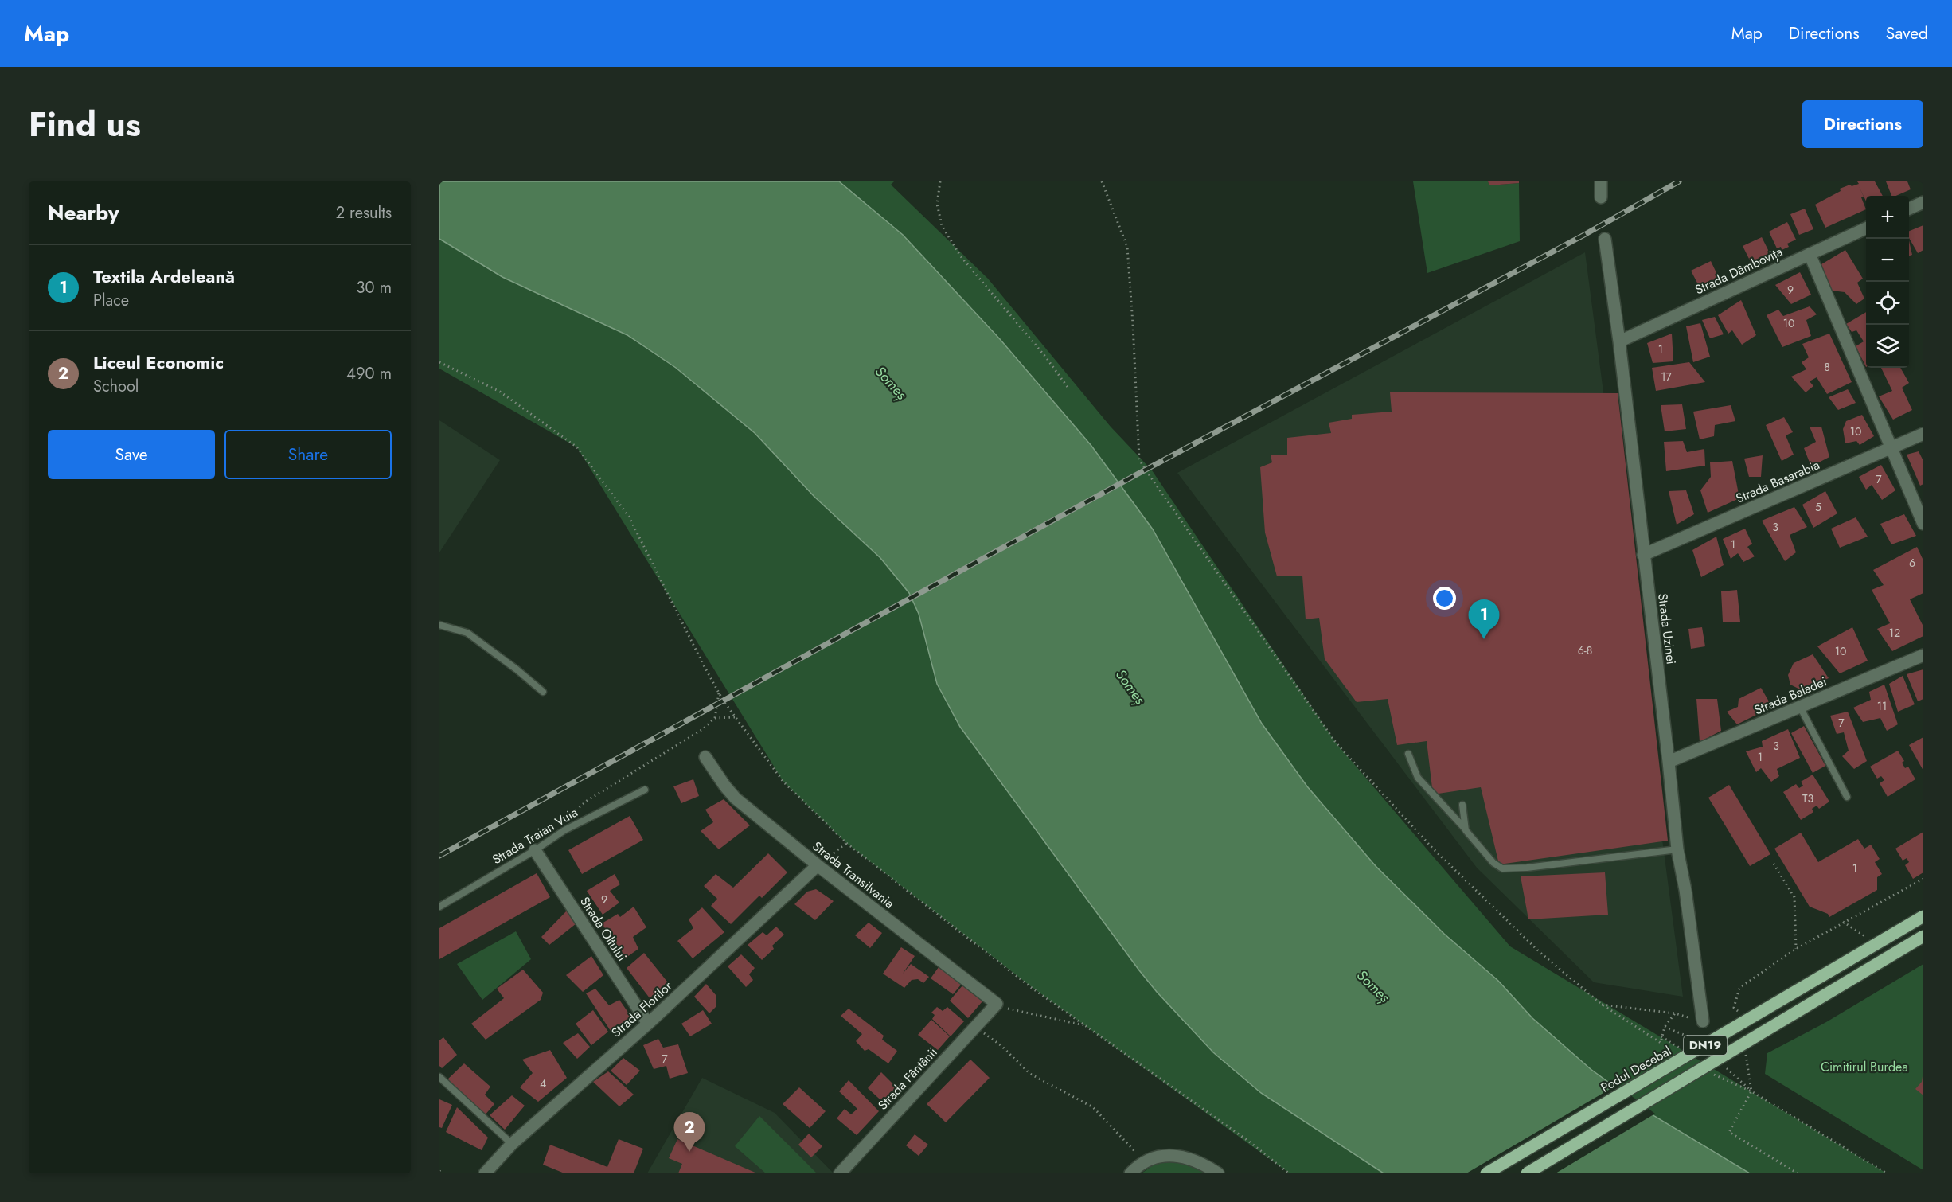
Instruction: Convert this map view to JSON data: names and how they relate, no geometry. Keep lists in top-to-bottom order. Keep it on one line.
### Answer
{"streets":{"main road":["DN19","Podul Decebal"],"street":["Strada Dâmbovița","Strada Basarabia","Strada Uzinei","Strada Baladei","Strada Transilvania","Strada Oltului","Strada Florilor","Strada Fântânii"],"lane":["Strada Traian Vuia"]},"crossings":[["Strada Dâmbovița","Strada Uzinei"],["Strada Basarabia","Strada Uzinei"],["Strada Uzinei","Strada Baladei"],["Strada Traian Vuia","Strada Oltului"],["Strada Transilvania","Strada Florilor"],["Strada Transilvania","Strada Fântânii"],["Strada Oltului","Strada Florilor"]],"water":["Someș"],"parks":["Cimitirul Burdea"],"house_numbers":["9","10","1","8","17","10","7","5","3","1","6","12","6-8","10","11","7","3","1","T3","1","9","7","4"],"page":{"header":"Map","nav":["Map","Directions","Saved"],"title":"Find us","buttons":["Directions",["Save","Share"]],"heading":["Nearby","2 results"],"map_buttons":["+","−"],"list":[{"mark":"1","name":"Textila Ardeleană","note":"Place","value":"30 m"},{"mark":"2","name":"Liceul Economic","note":"School","value":"490 m"}],"pins":["1","2"]}}
